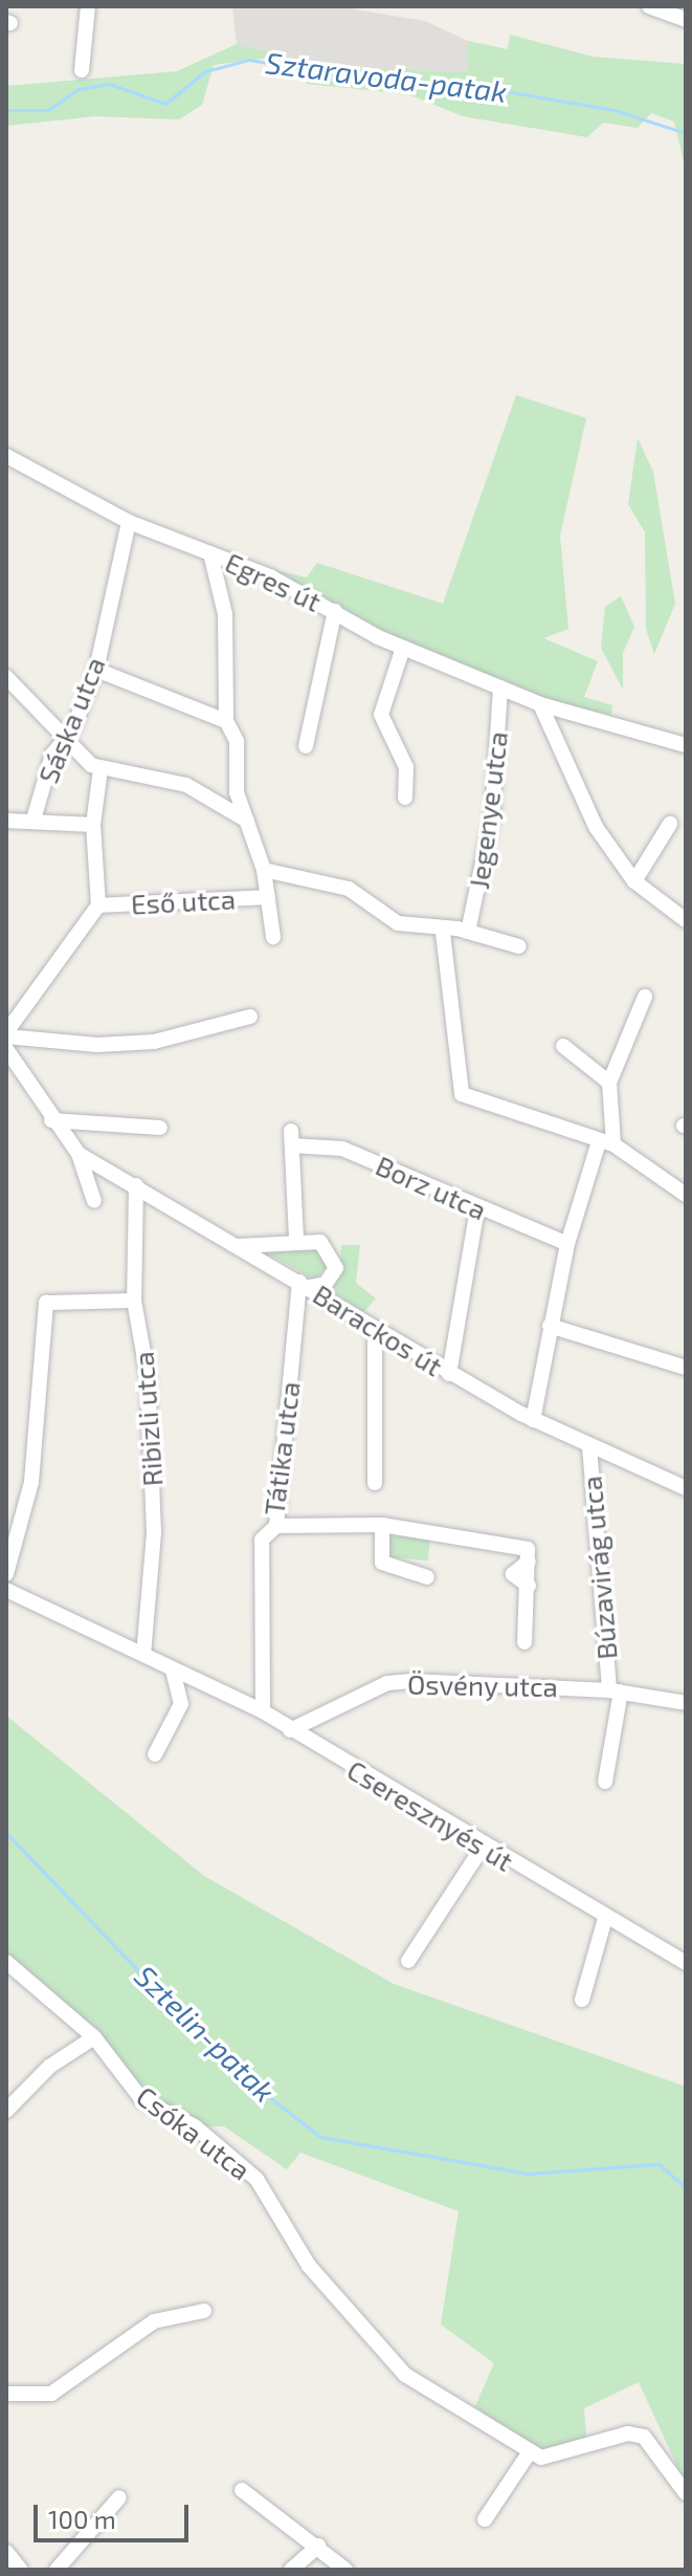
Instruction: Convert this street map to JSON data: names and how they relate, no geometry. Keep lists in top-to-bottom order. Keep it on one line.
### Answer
{"streets":{"street":["Egres út","Sáska utca","Jegenye utca","Eső utca","Borz utca","Barackos út","Ribizli utca","Tátika utca","Búzavirág utca","Ösvény utca","Cseresznyés út","Csóka utca"]},"crossings":[["Egres út","Sáska utca"],["Egres út","Jegenye utca"],["Barackos út","Ribizli utca"],["Barackos út","Tátika utca"],["Barackos út","Búzavirág utca"],["Ribizli utca","Cseresznyés út"],["Tátika utca","Cseresznyés út"],["Búzavirág utca","Ösvény utca"],["Ösvény utca","Cseresznyés út"]],"water":["Sztaravoda-patak","Sztelin-patak"],"scale_bar":"100 m"}
